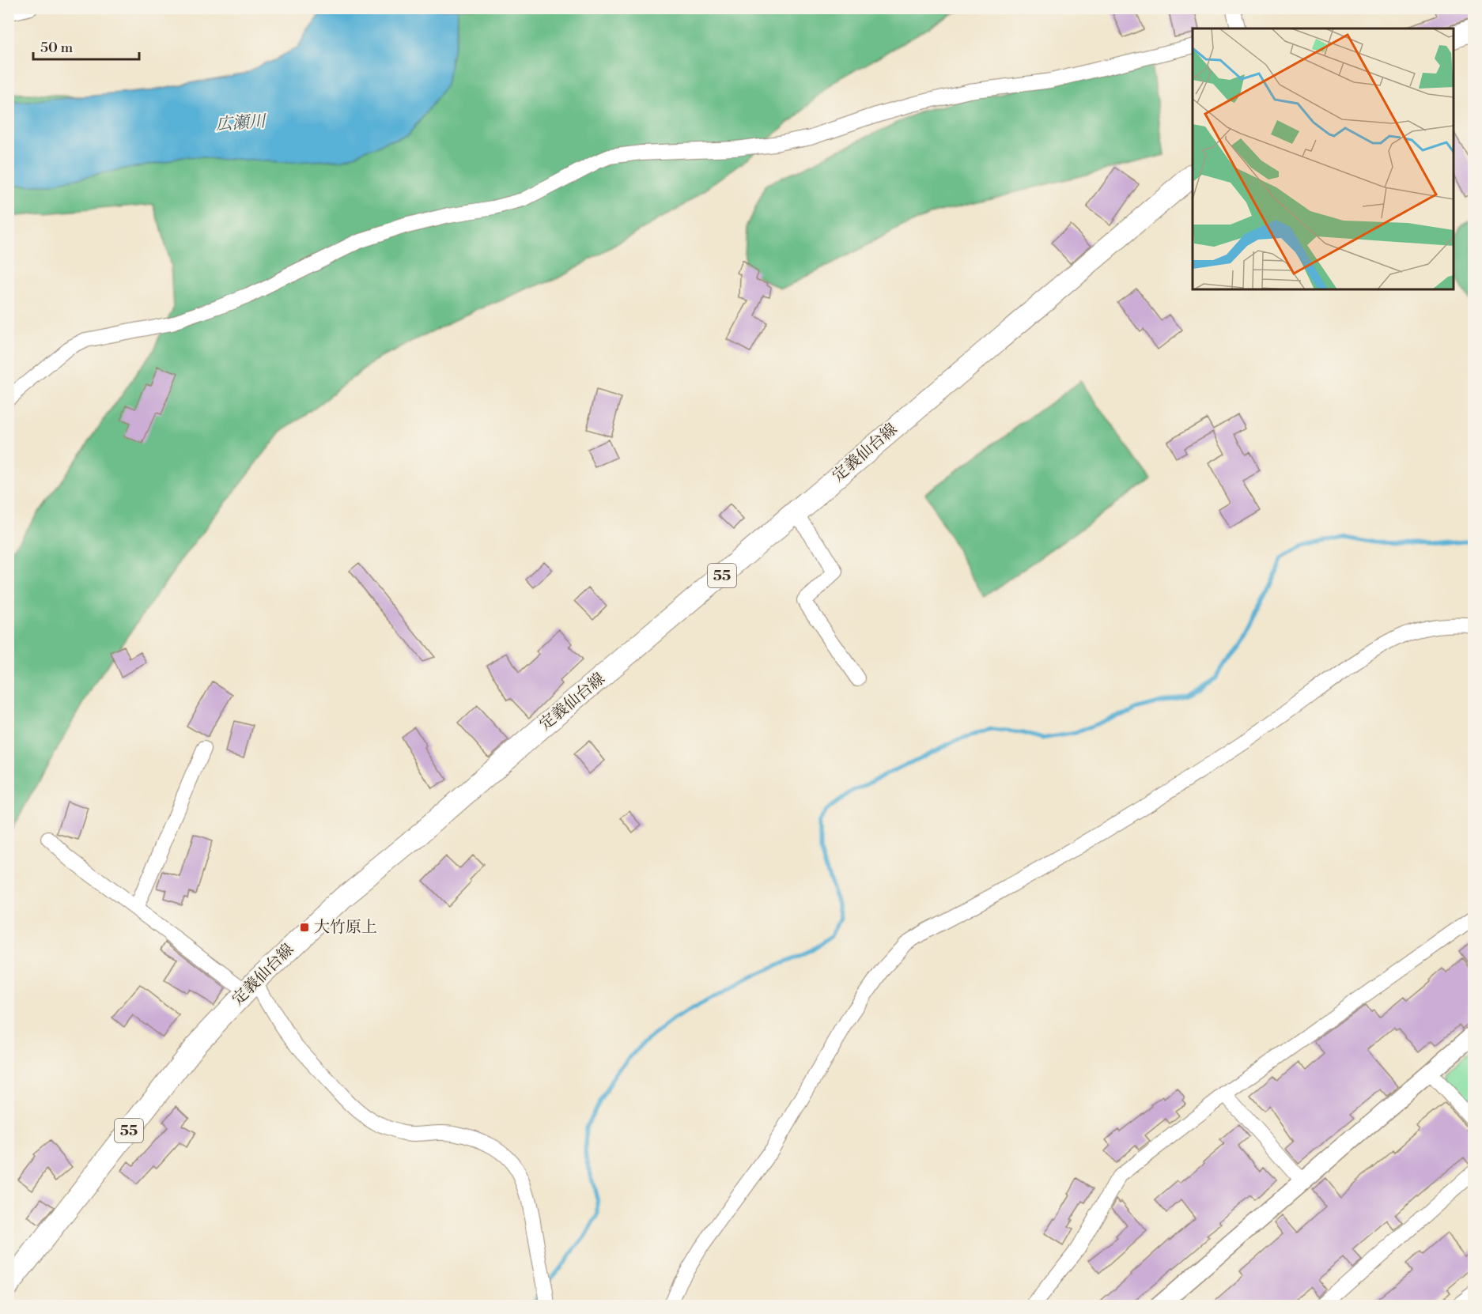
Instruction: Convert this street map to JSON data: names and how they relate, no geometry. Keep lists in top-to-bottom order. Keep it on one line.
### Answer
{"streets":{"main road":["定義仙台線","55"]},"water":["広瀬川"],"places":{"transit":["大竹原上"]},"scale_bar":"50 m"}
